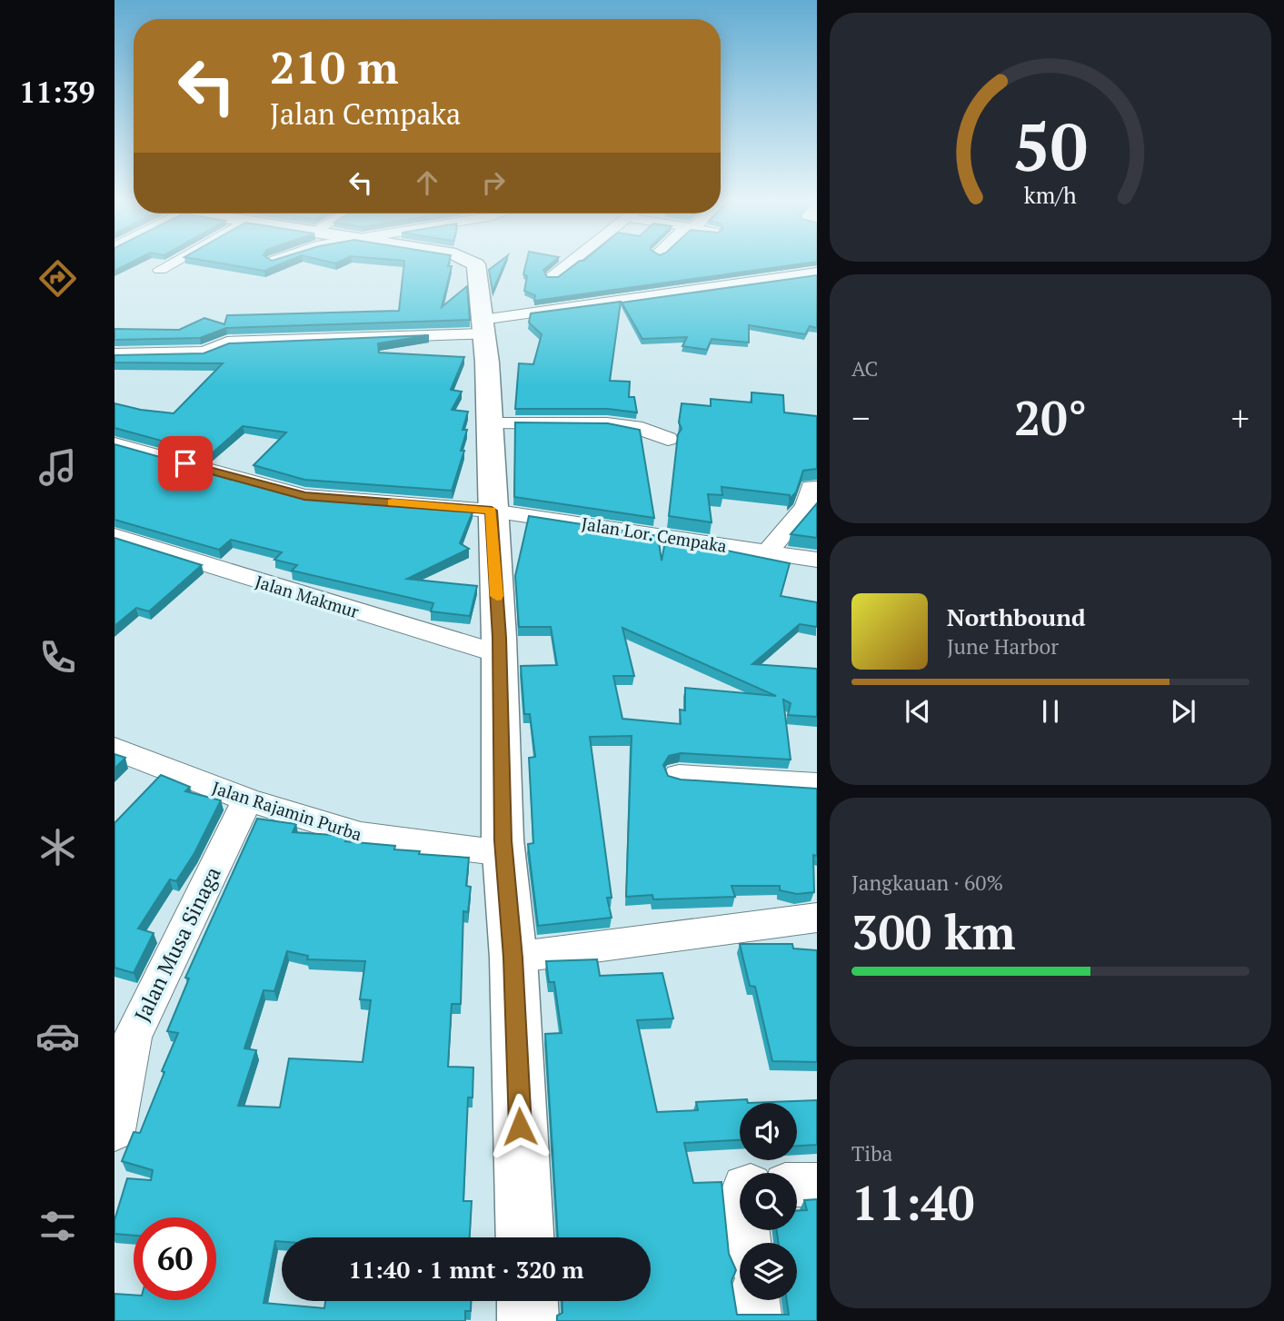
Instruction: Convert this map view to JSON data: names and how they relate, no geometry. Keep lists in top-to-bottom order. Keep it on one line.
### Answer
{"streets":{"street":["Jalan Lor. Cempaka","Jalan Makmur","Jalan Rajamin Purba","Jalan Musa Sinaga"]},"crossings":[["Jalan Rajamin Purba","Jalan Musa Sinaga"]],"page":{"tabs":"11:39","turn":["210 m","Jalan Cempaka"],"tile":["AC",["Jangkauan · 60%","300 km"],["Tiba","11:40"]],"heat":["−","20°","+"],"song":["Northbound","June Harbor"],"limit":"60","trip":"11:40 · 1 mnt · 320 m","gauge":["50","km/h"]}}
